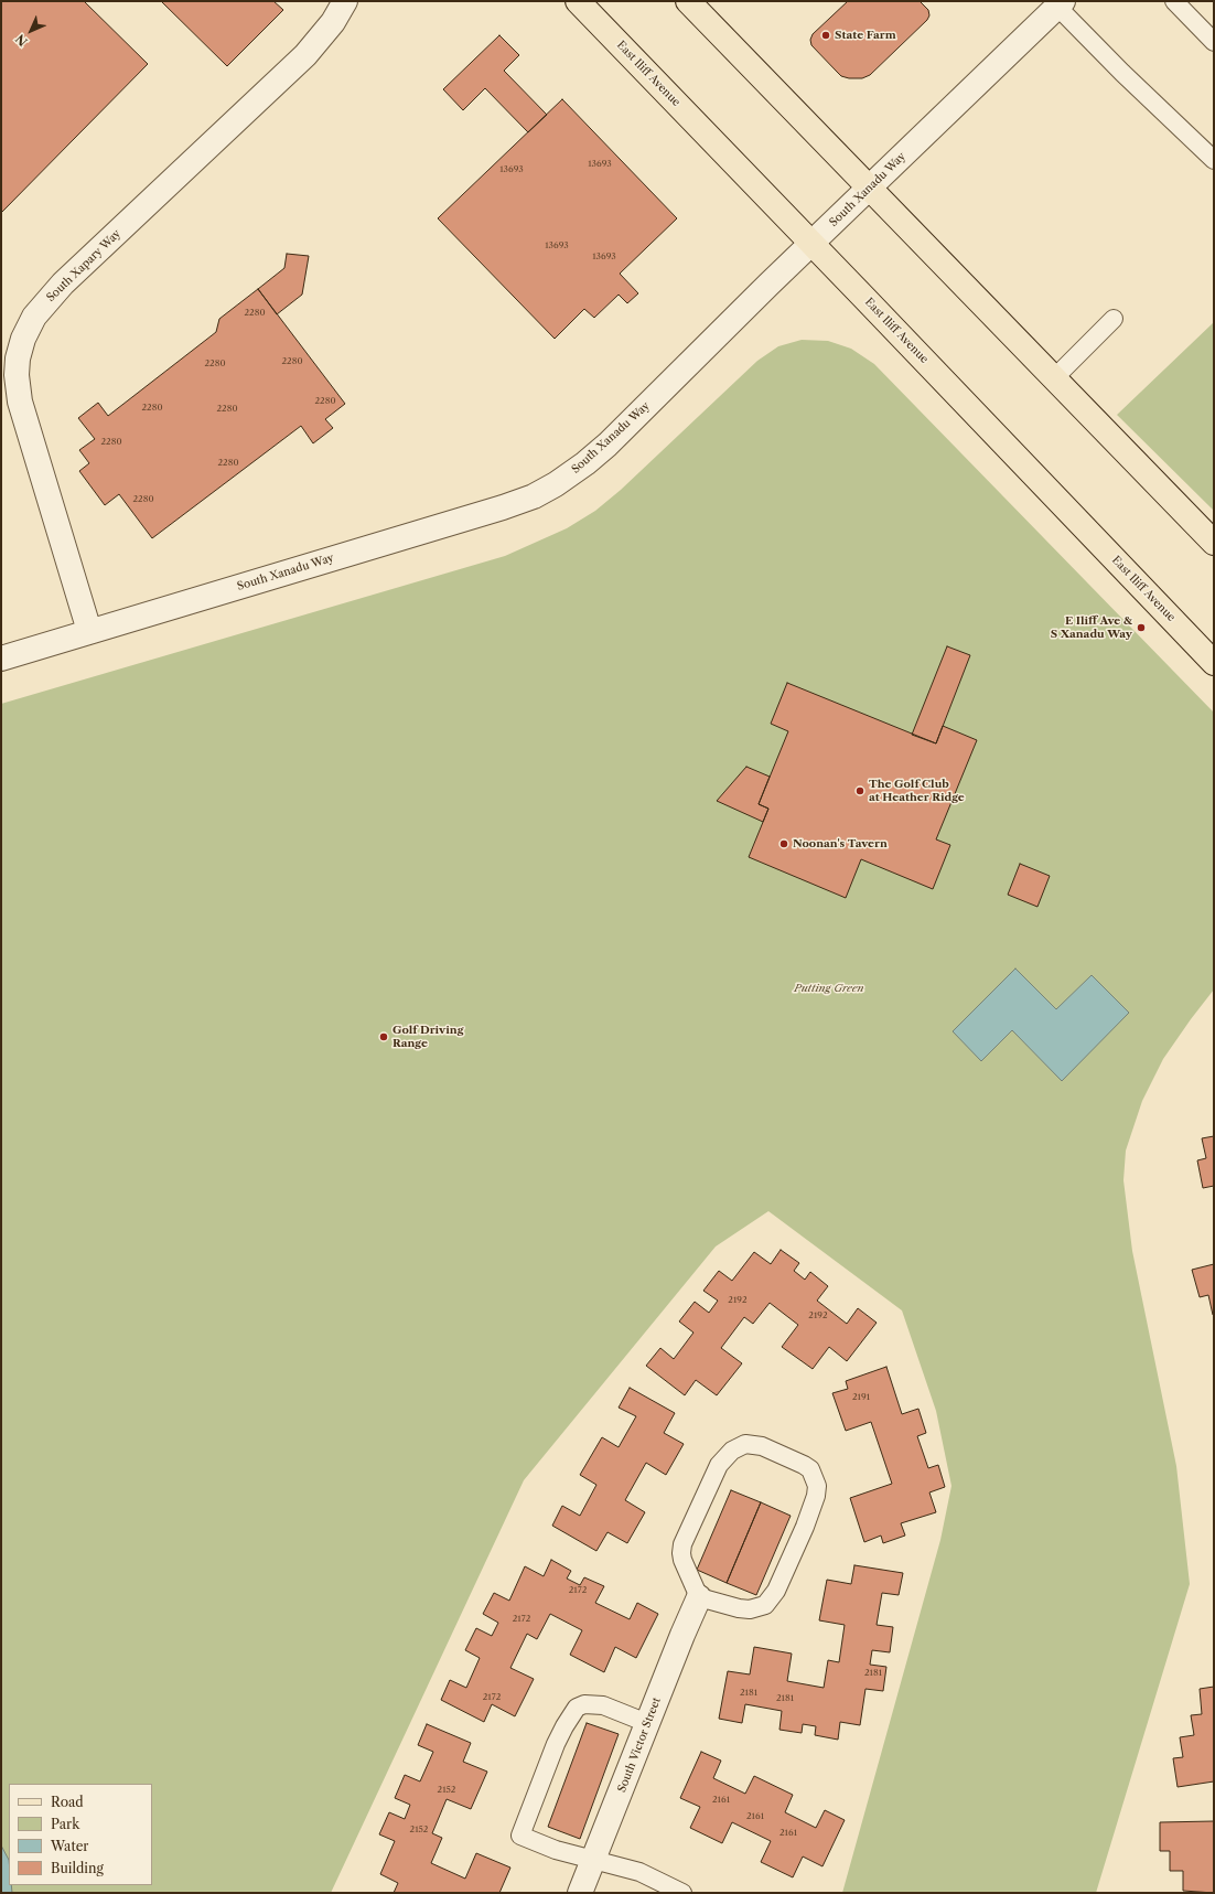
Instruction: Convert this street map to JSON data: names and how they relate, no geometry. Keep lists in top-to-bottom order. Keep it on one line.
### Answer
{"streets":{"main road":["East Iliff Avenue"],"street":["South Xanadu Way","South Xapary Way","South Victor Street"]},"crossings":[["East Iliff Avenue","South Xanadu Way"],["South Xanadu Way","South Xapary Way"]],"parks":["Putting Green"],"places":["State Farm","E Iliff Ave & S Xanadu Way","The Golf Club at Heather Ridge","Noonan's Tavern","Golf Driving Range"],"house_numbers":["13693","13693","13693","13693","2280","2280","2280","2280","2280","2280","2280","2280","2280","2192","2192","2191","2172","2172","2181","2181","2172","2181","2152","2161","2161","2152","2161"],"legend":["Road","Park","Water","Building"],"north":"bottom left"}
